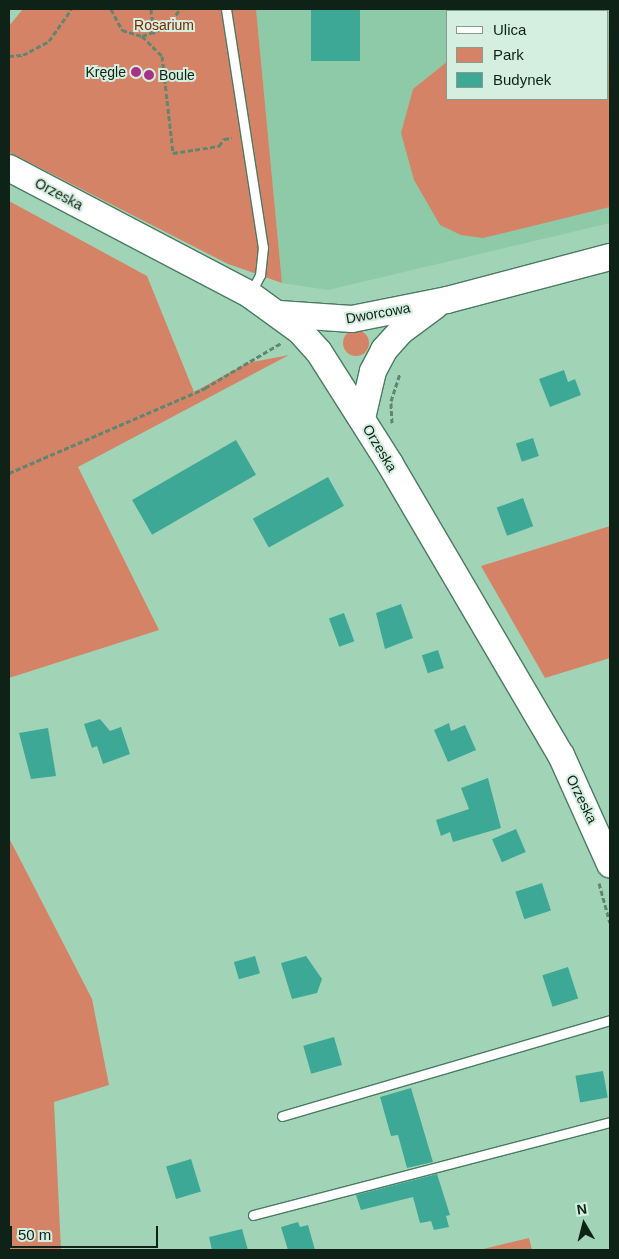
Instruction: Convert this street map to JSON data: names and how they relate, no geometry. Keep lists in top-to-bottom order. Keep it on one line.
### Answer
{"streets":{"street":["Orzeska","Dworcowa"]},"crossings":[["Orzeska","Dworcowa"]],"parks":["Rosarium"],"places":["Kręgle","Boule"],"legend":["Ulica","Park","Budynek"],"scale_bar":"50 m","north":"top"}
